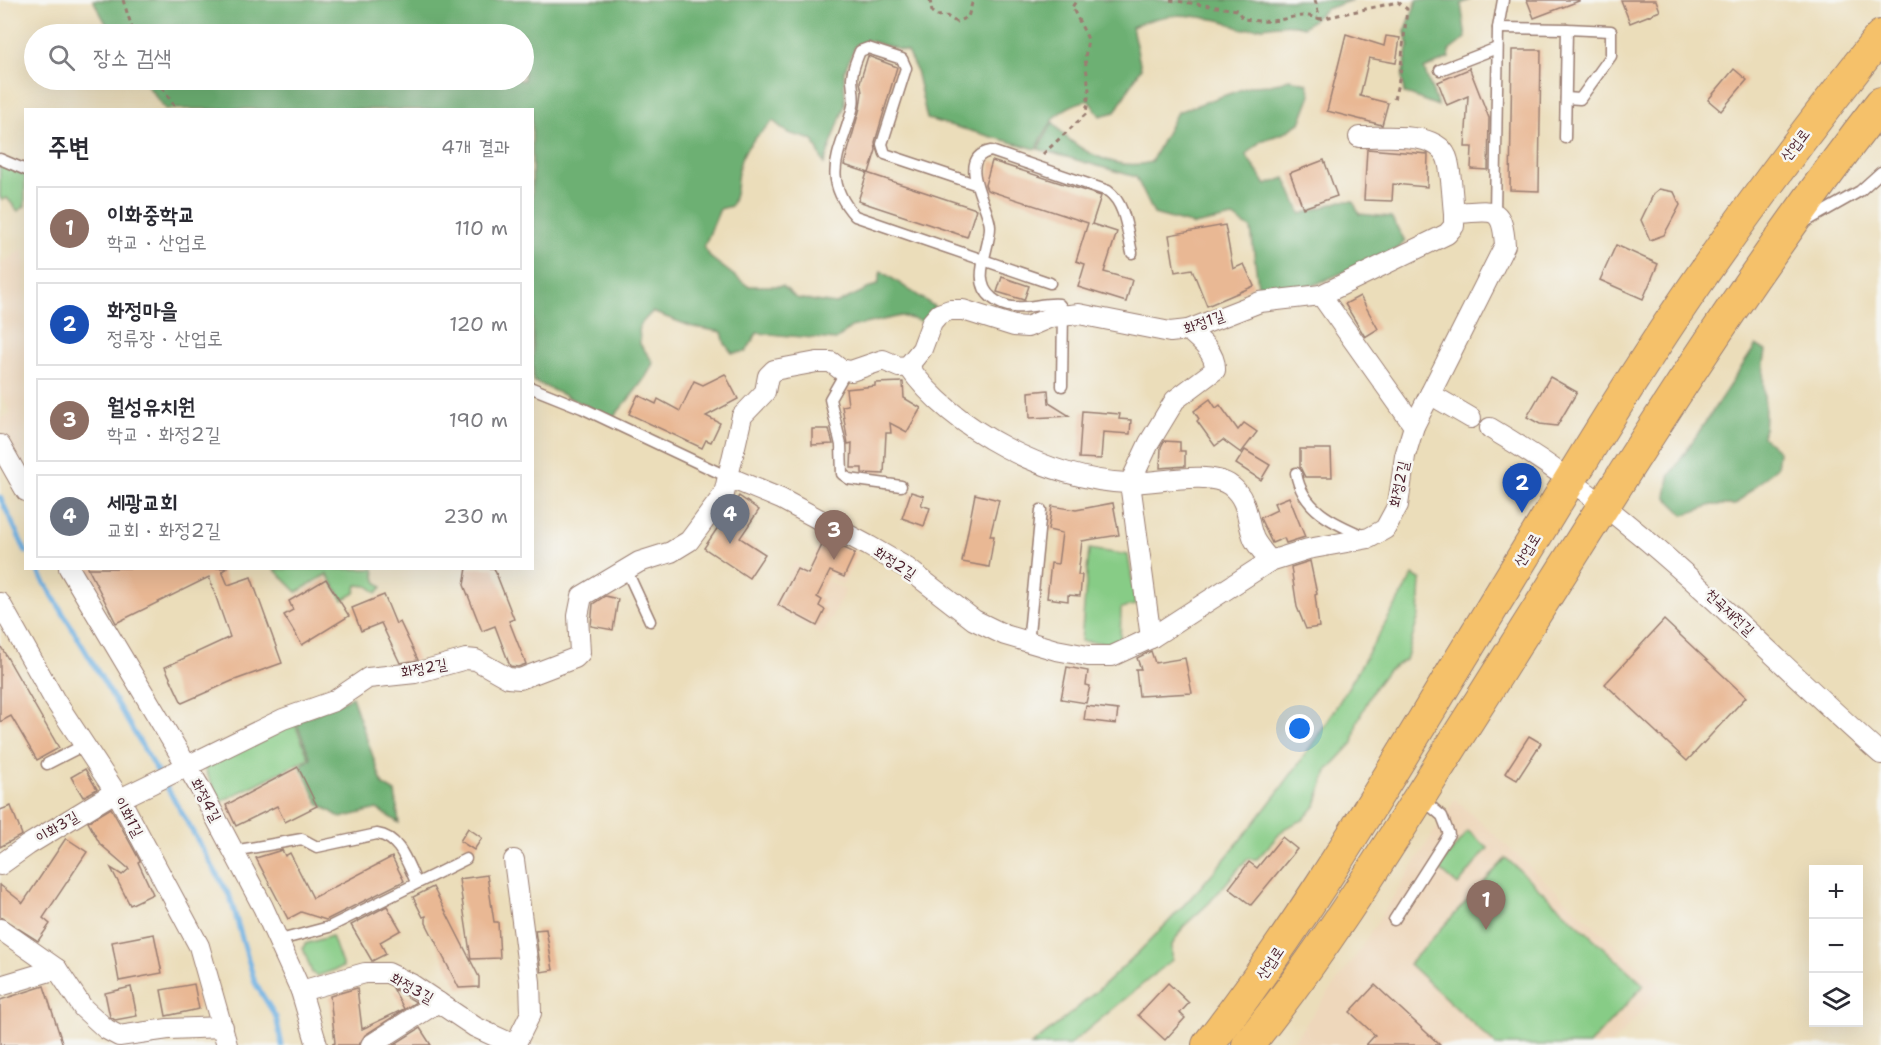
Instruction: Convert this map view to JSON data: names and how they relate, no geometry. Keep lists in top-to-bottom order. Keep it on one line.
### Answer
{"streets":{"main road":["산업로"],"street":["화정1길","화정2길","천곡재전길","화정4길","이화1길","이화3길","화정3길"]},"crossings":[["산업로","천곡재전길"],["화정2길","화정4길"],["화정2길","이화3길"],["화정4길","이화3길"],["화정4길","화정3길"],["이화1길","이화3길"]],"page":{"search":"장소 검색","heading":["주변","4개 결과"],"list":[{"mark":"1","name":"이화중학교","note":"학교 · 산업로","value":"110 m"},{"mark":"2","name":"화정마을","note":"정류장 · 산업로","value":"120 m"},{"mark":"3","name":"월성유치원","note":"학교 · 화정2길","value":"190 m"},{"mark":"4","name":"세광교회","note":"교회 · 화정2길","value":"230 m"}],"pins":["2","4","3","1"],"map_buttons":["+","−"]}}
